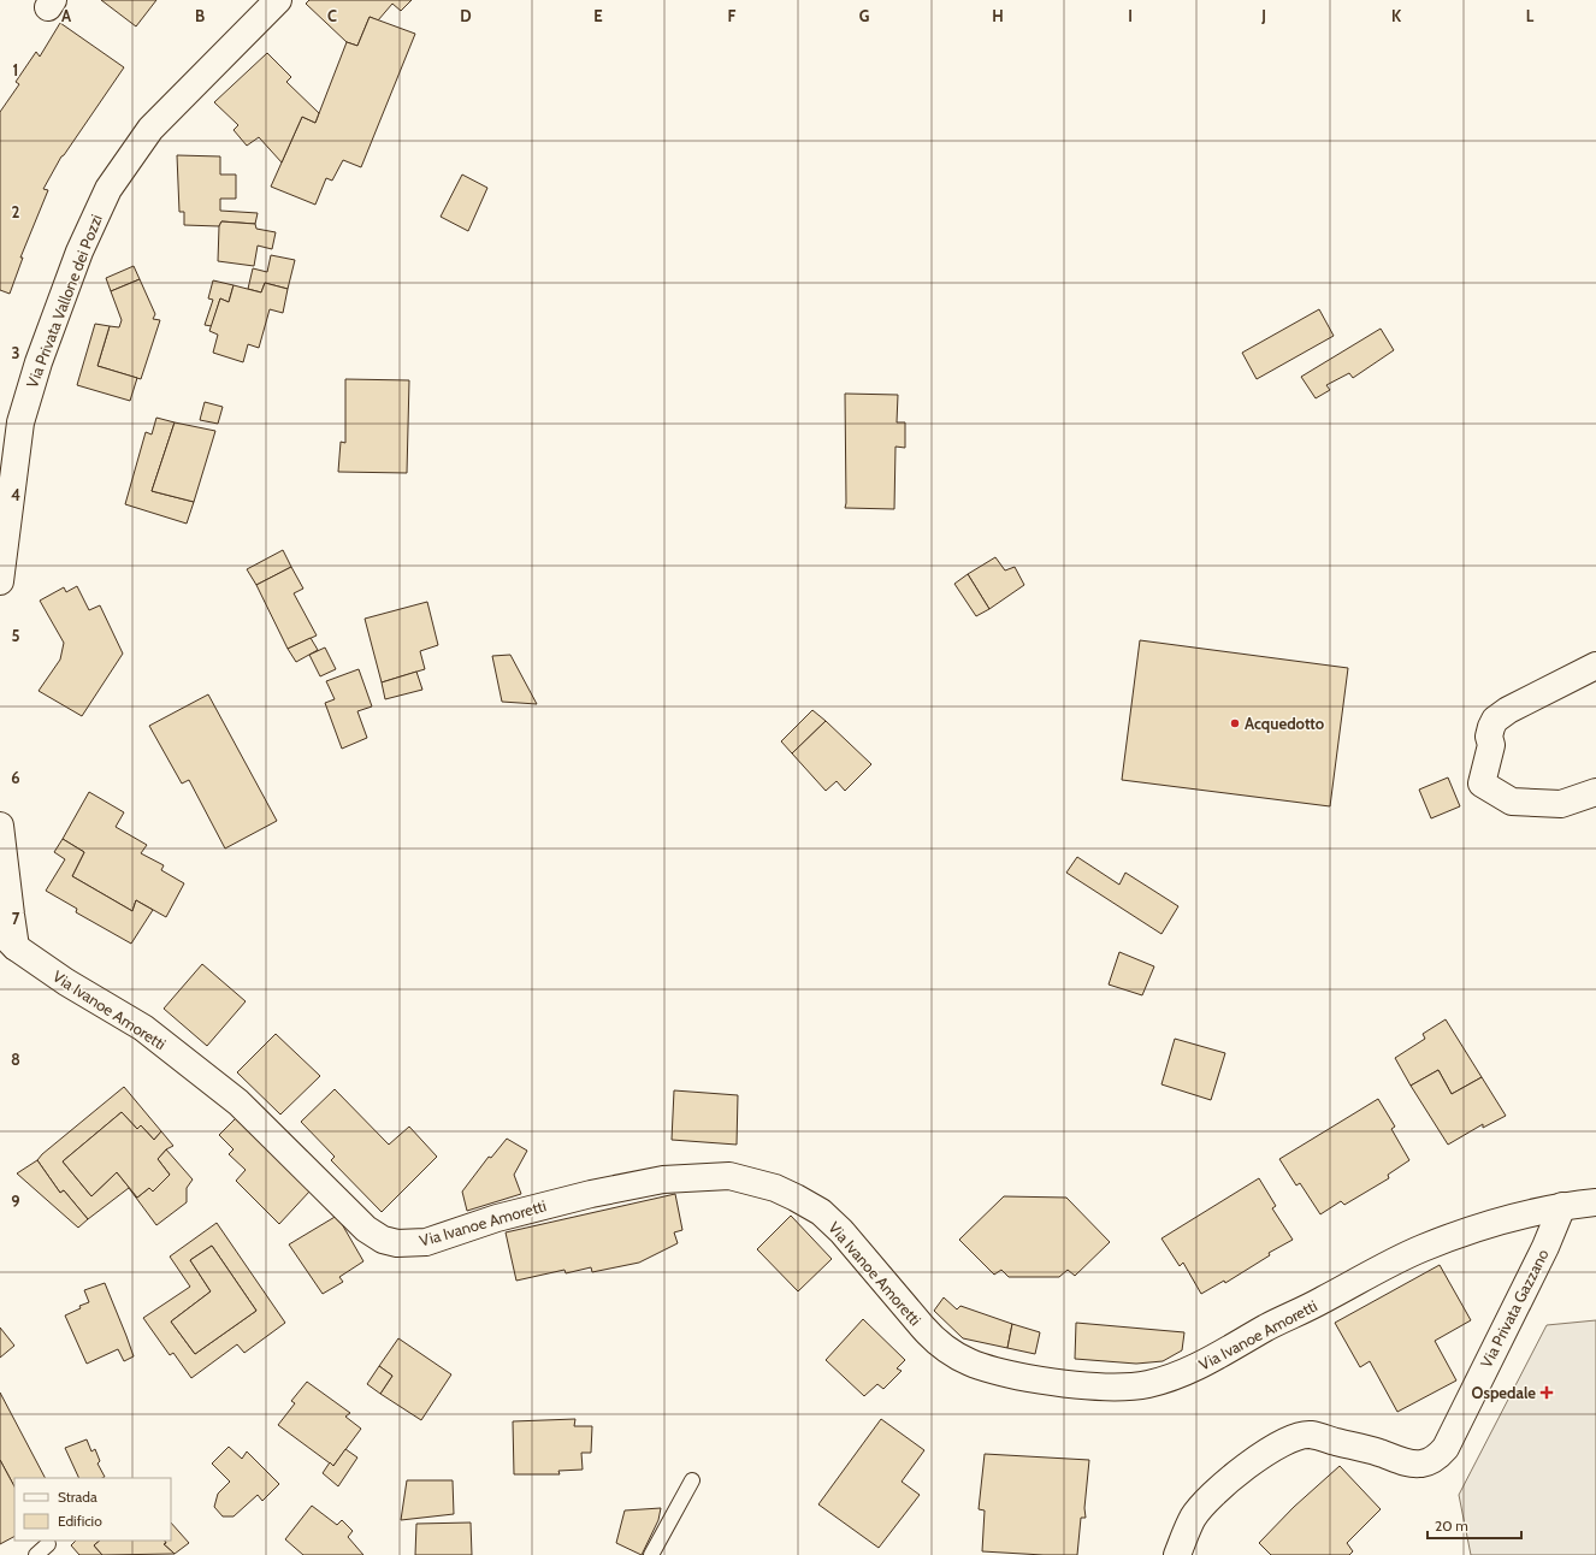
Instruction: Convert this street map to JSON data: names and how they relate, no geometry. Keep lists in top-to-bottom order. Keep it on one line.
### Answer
{"streets":{"street":["Via Privata Vallone dei Pozzi","Via Ivanoe Amoretti","Via Privata Gazzano"]},"crossings":[["Via Ivanoe Amoretti","Via Privata Gazzano"]],"places":{"other":["Acquedotto"],"health":["Ospedale"]},"legend":["Strada","Edificio"],"scale_bar":"20 m","grid":{"columns":["A","B","C","D","E","F","G","H","I","J","K","L"],"rows":["1","2","3","4","5","6","7","8","9"]}}
